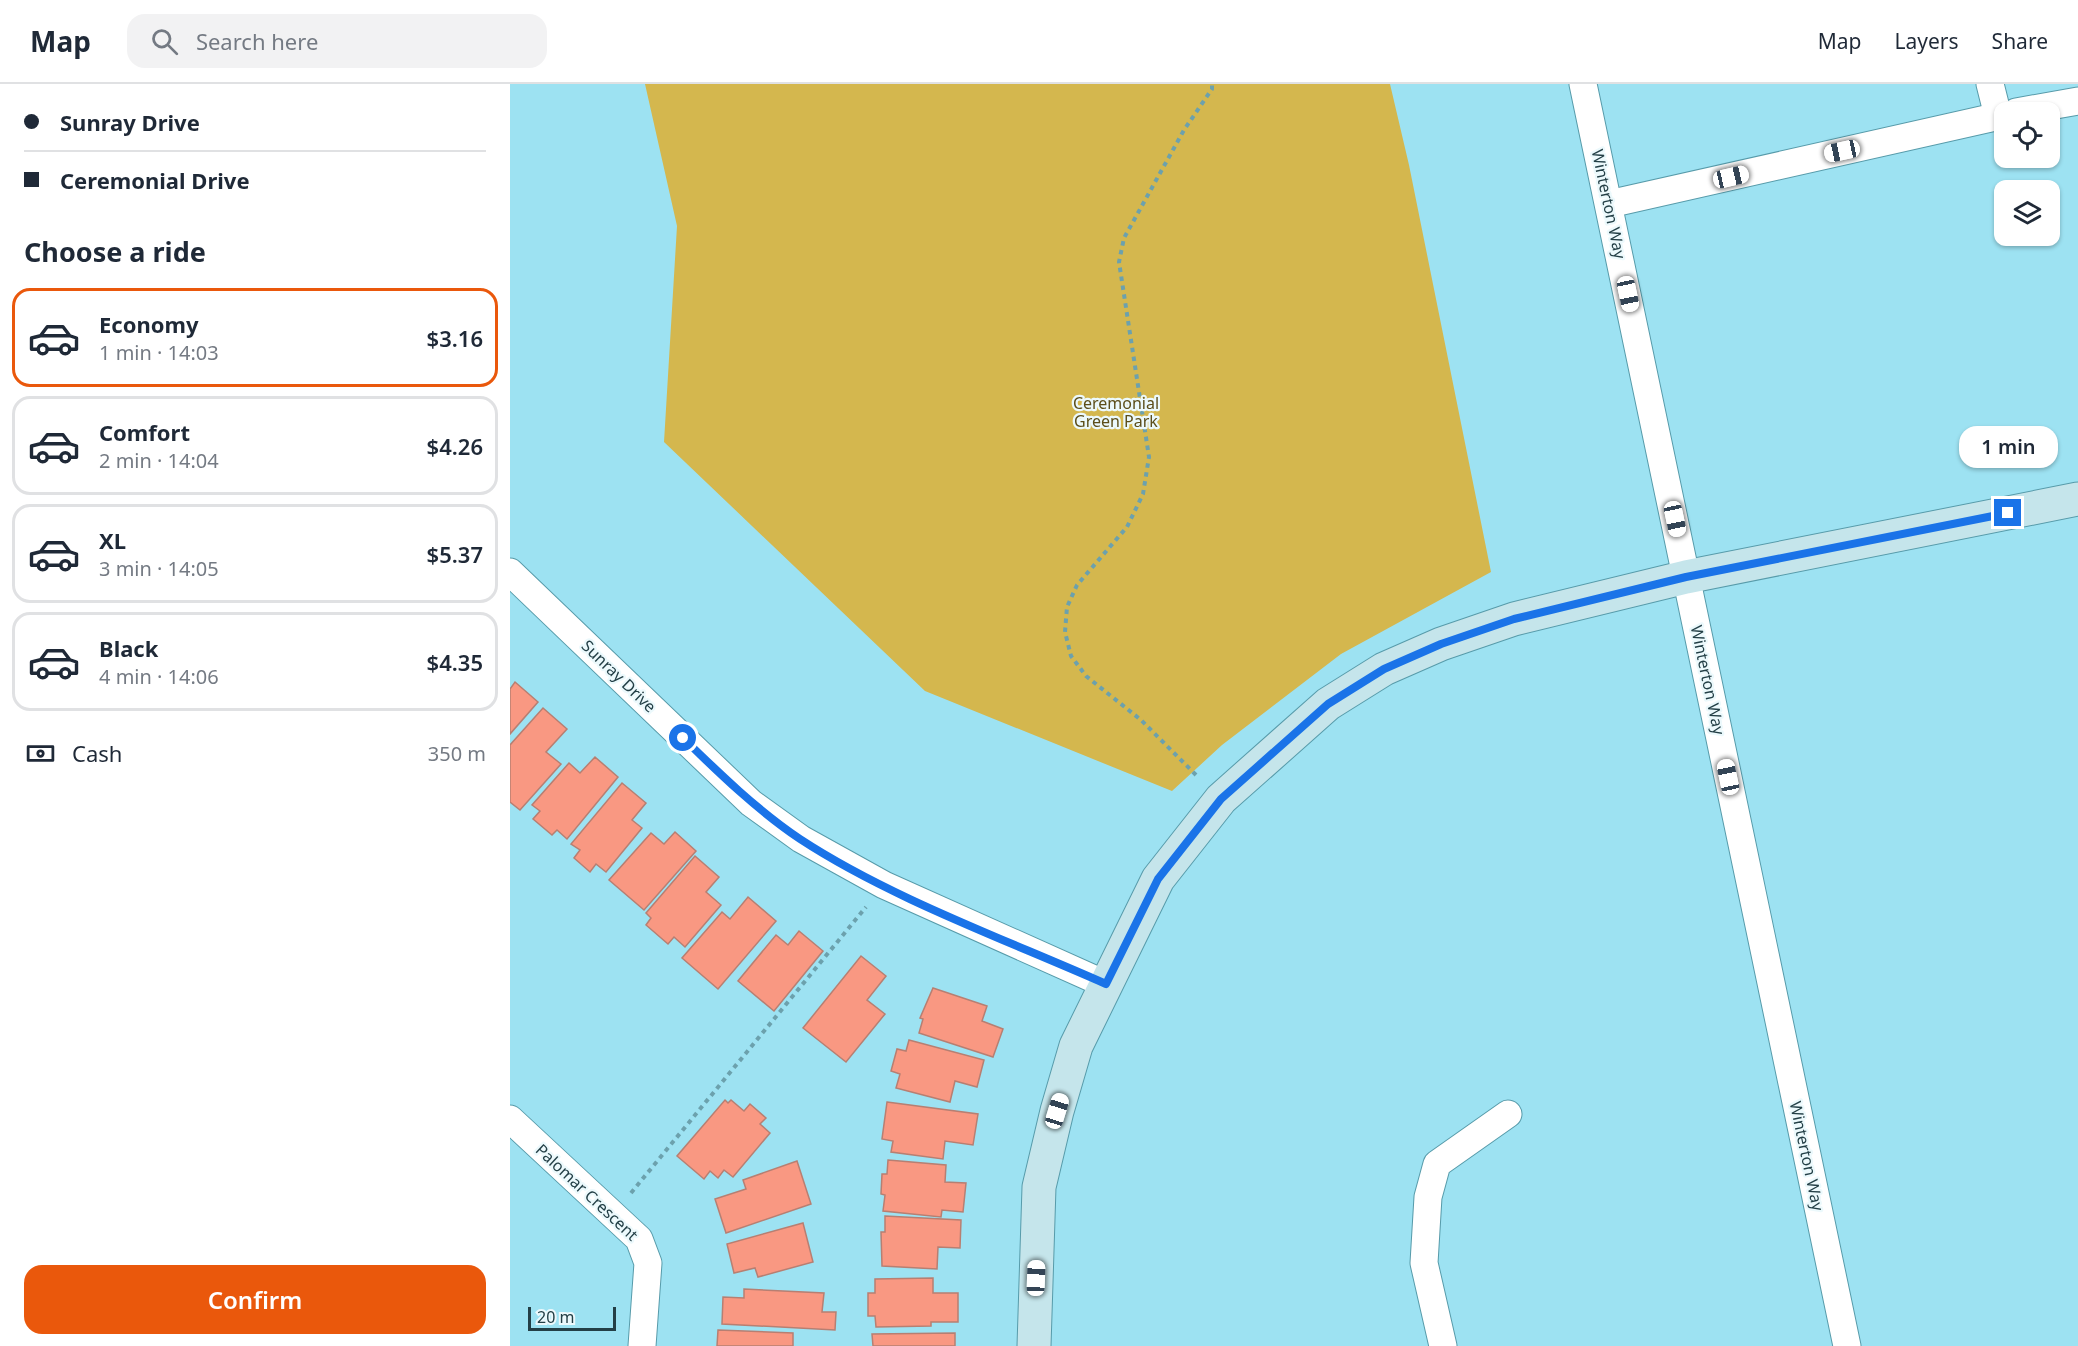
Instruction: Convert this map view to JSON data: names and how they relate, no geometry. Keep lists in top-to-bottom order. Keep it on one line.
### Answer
{"streets":{"street":["Winterton Way","Sunray Drive","Palomar Crescent"]},"parks":["Ceremonial Green Park"],"scale_bar":"20 m","page":{"header":"Map","search":"Search here","nav":["Map","Layers","Share"],"banner":["Sunray Drive","Ceremonial Drive"],"heading":"Choose a ride","list":[{"name":"Economy","note":"1 min · 14:03","value":"$3.16"},{"name":"Comfort","note":"2 min · 14:04","value":"$4.26"},{"name":"XL","note":"3 min · 14:05","value":"$5.37"},{"name":"Black","note":"4 min · 14:06","value":"$4.35"}],"bubble":"1 min","pay":["Cash","350 m"],"buttons":"Confirm","scale":"20 m"}}
